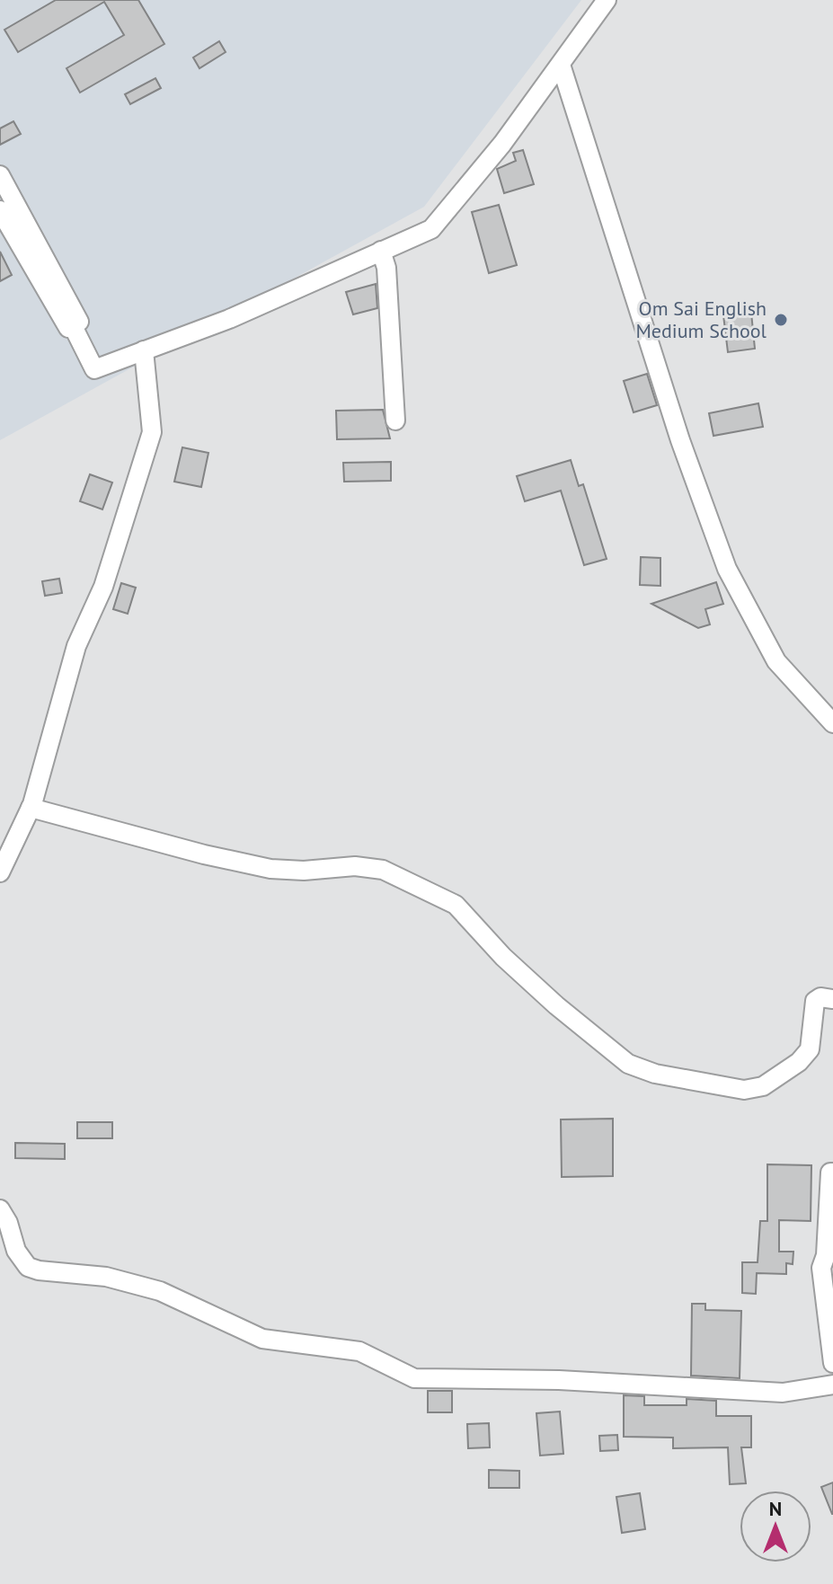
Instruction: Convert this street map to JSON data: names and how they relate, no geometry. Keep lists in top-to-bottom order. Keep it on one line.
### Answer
{"places":["Om Sai English Medium School"],"north":"top"}
